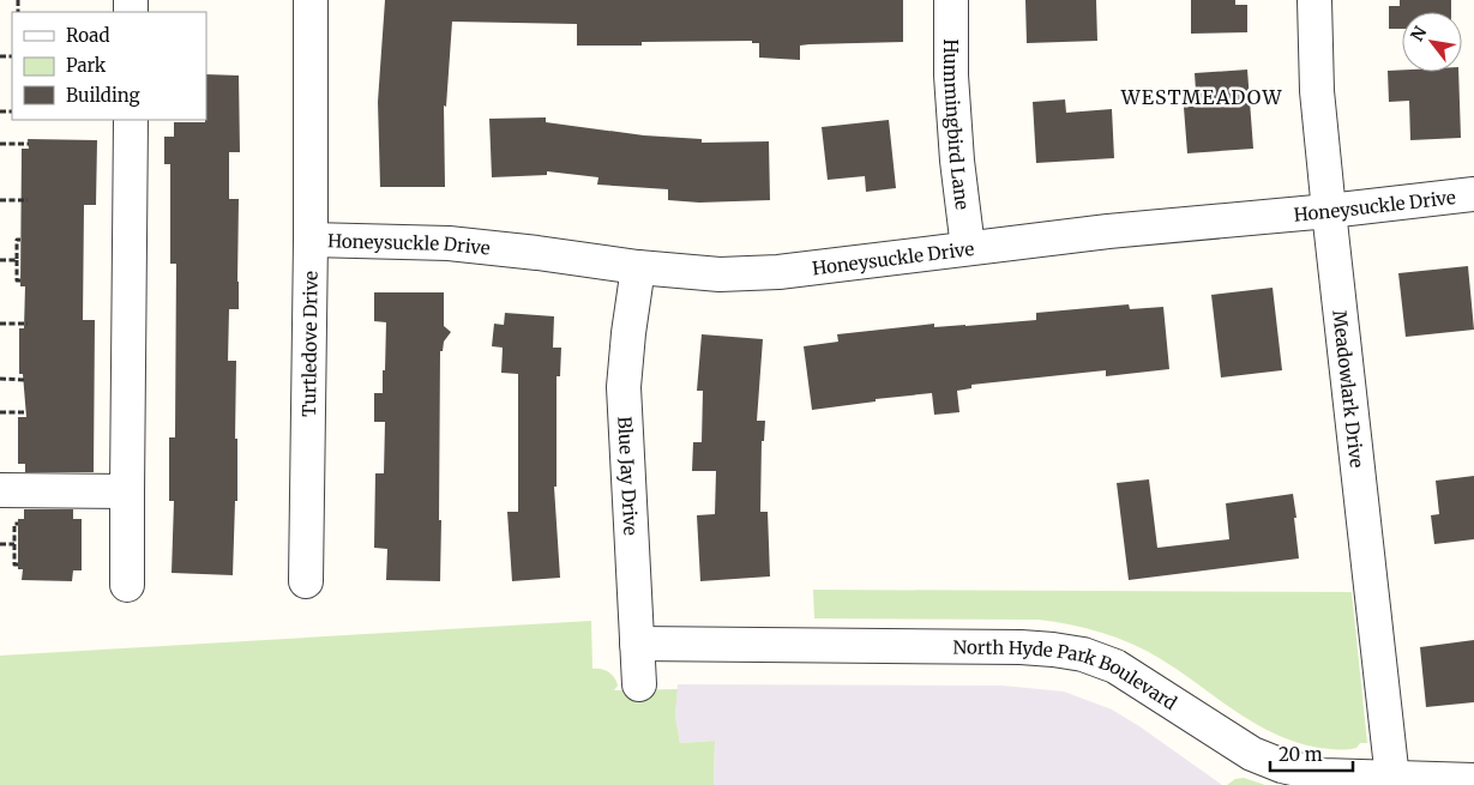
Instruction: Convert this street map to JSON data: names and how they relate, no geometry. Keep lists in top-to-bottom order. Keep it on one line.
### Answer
{"streets":{"street":["Hummingbird Lane","Honeysuckle Drive","Turtledove Drive","Meadowlark Drive","Blue Jay Drive","North Hyde Park Boulevard"]},"crossings":[["Hummingbird Lane","Honeysuckle Drive"],["Honeysuckle Drive","Turtledove Drive"],["Honeysuckle Drive","Meadowlark Drive"],["Honeysuckle Drive","Blue Jay Drive"],["Meadowlark Drive","North Hyde Park Boulevard"],["Blue Jay Drive","North Hyde Park Boulevard"]],"districts":["WESTMEADOW"],"legend":["Road","Park","Building"],"scale_bar":"20 m","north":"top left"}
